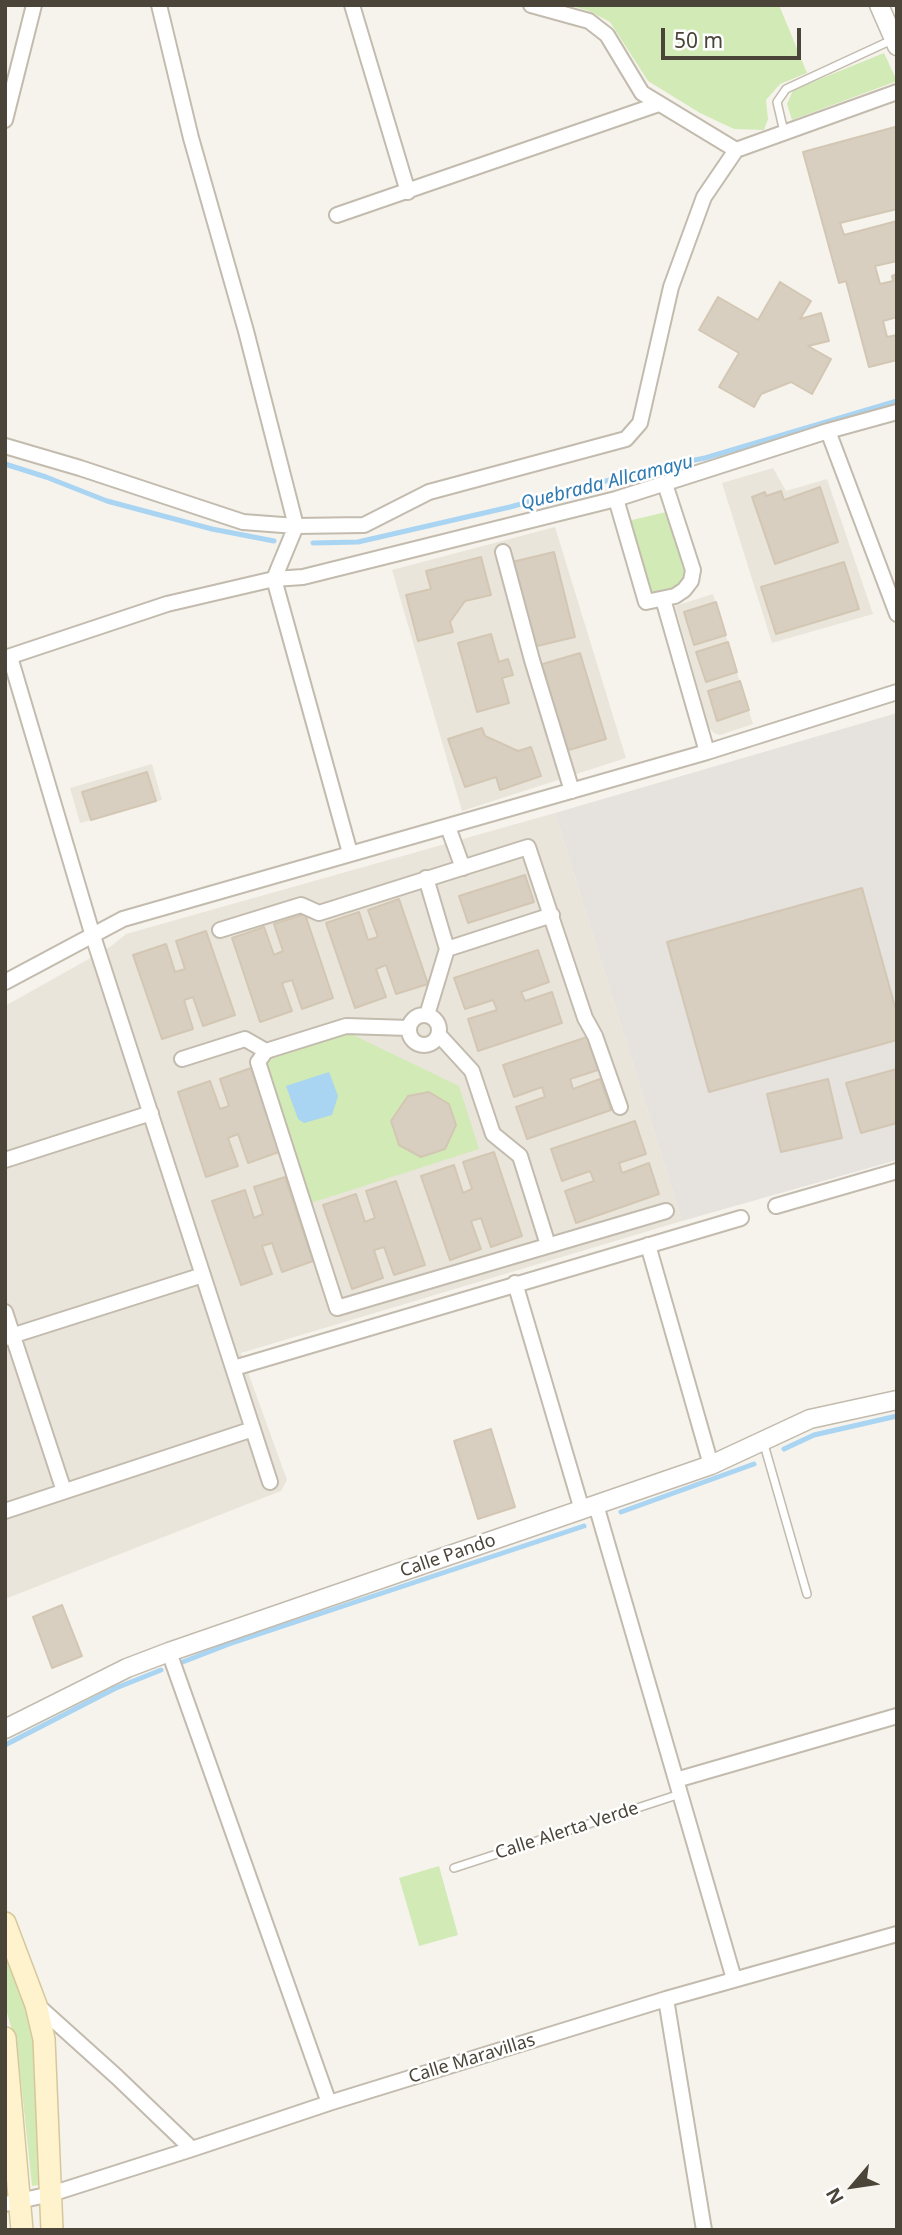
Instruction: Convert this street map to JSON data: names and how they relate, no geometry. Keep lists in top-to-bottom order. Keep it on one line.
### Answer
{"streets":{"street":["Calle Pando","Calle Maravillas"],"lane":["Calle Alerta Verde"]},"water":["Quebrada Allcamayu"],"scale_bar":"50 m","north":"bottom left"}
